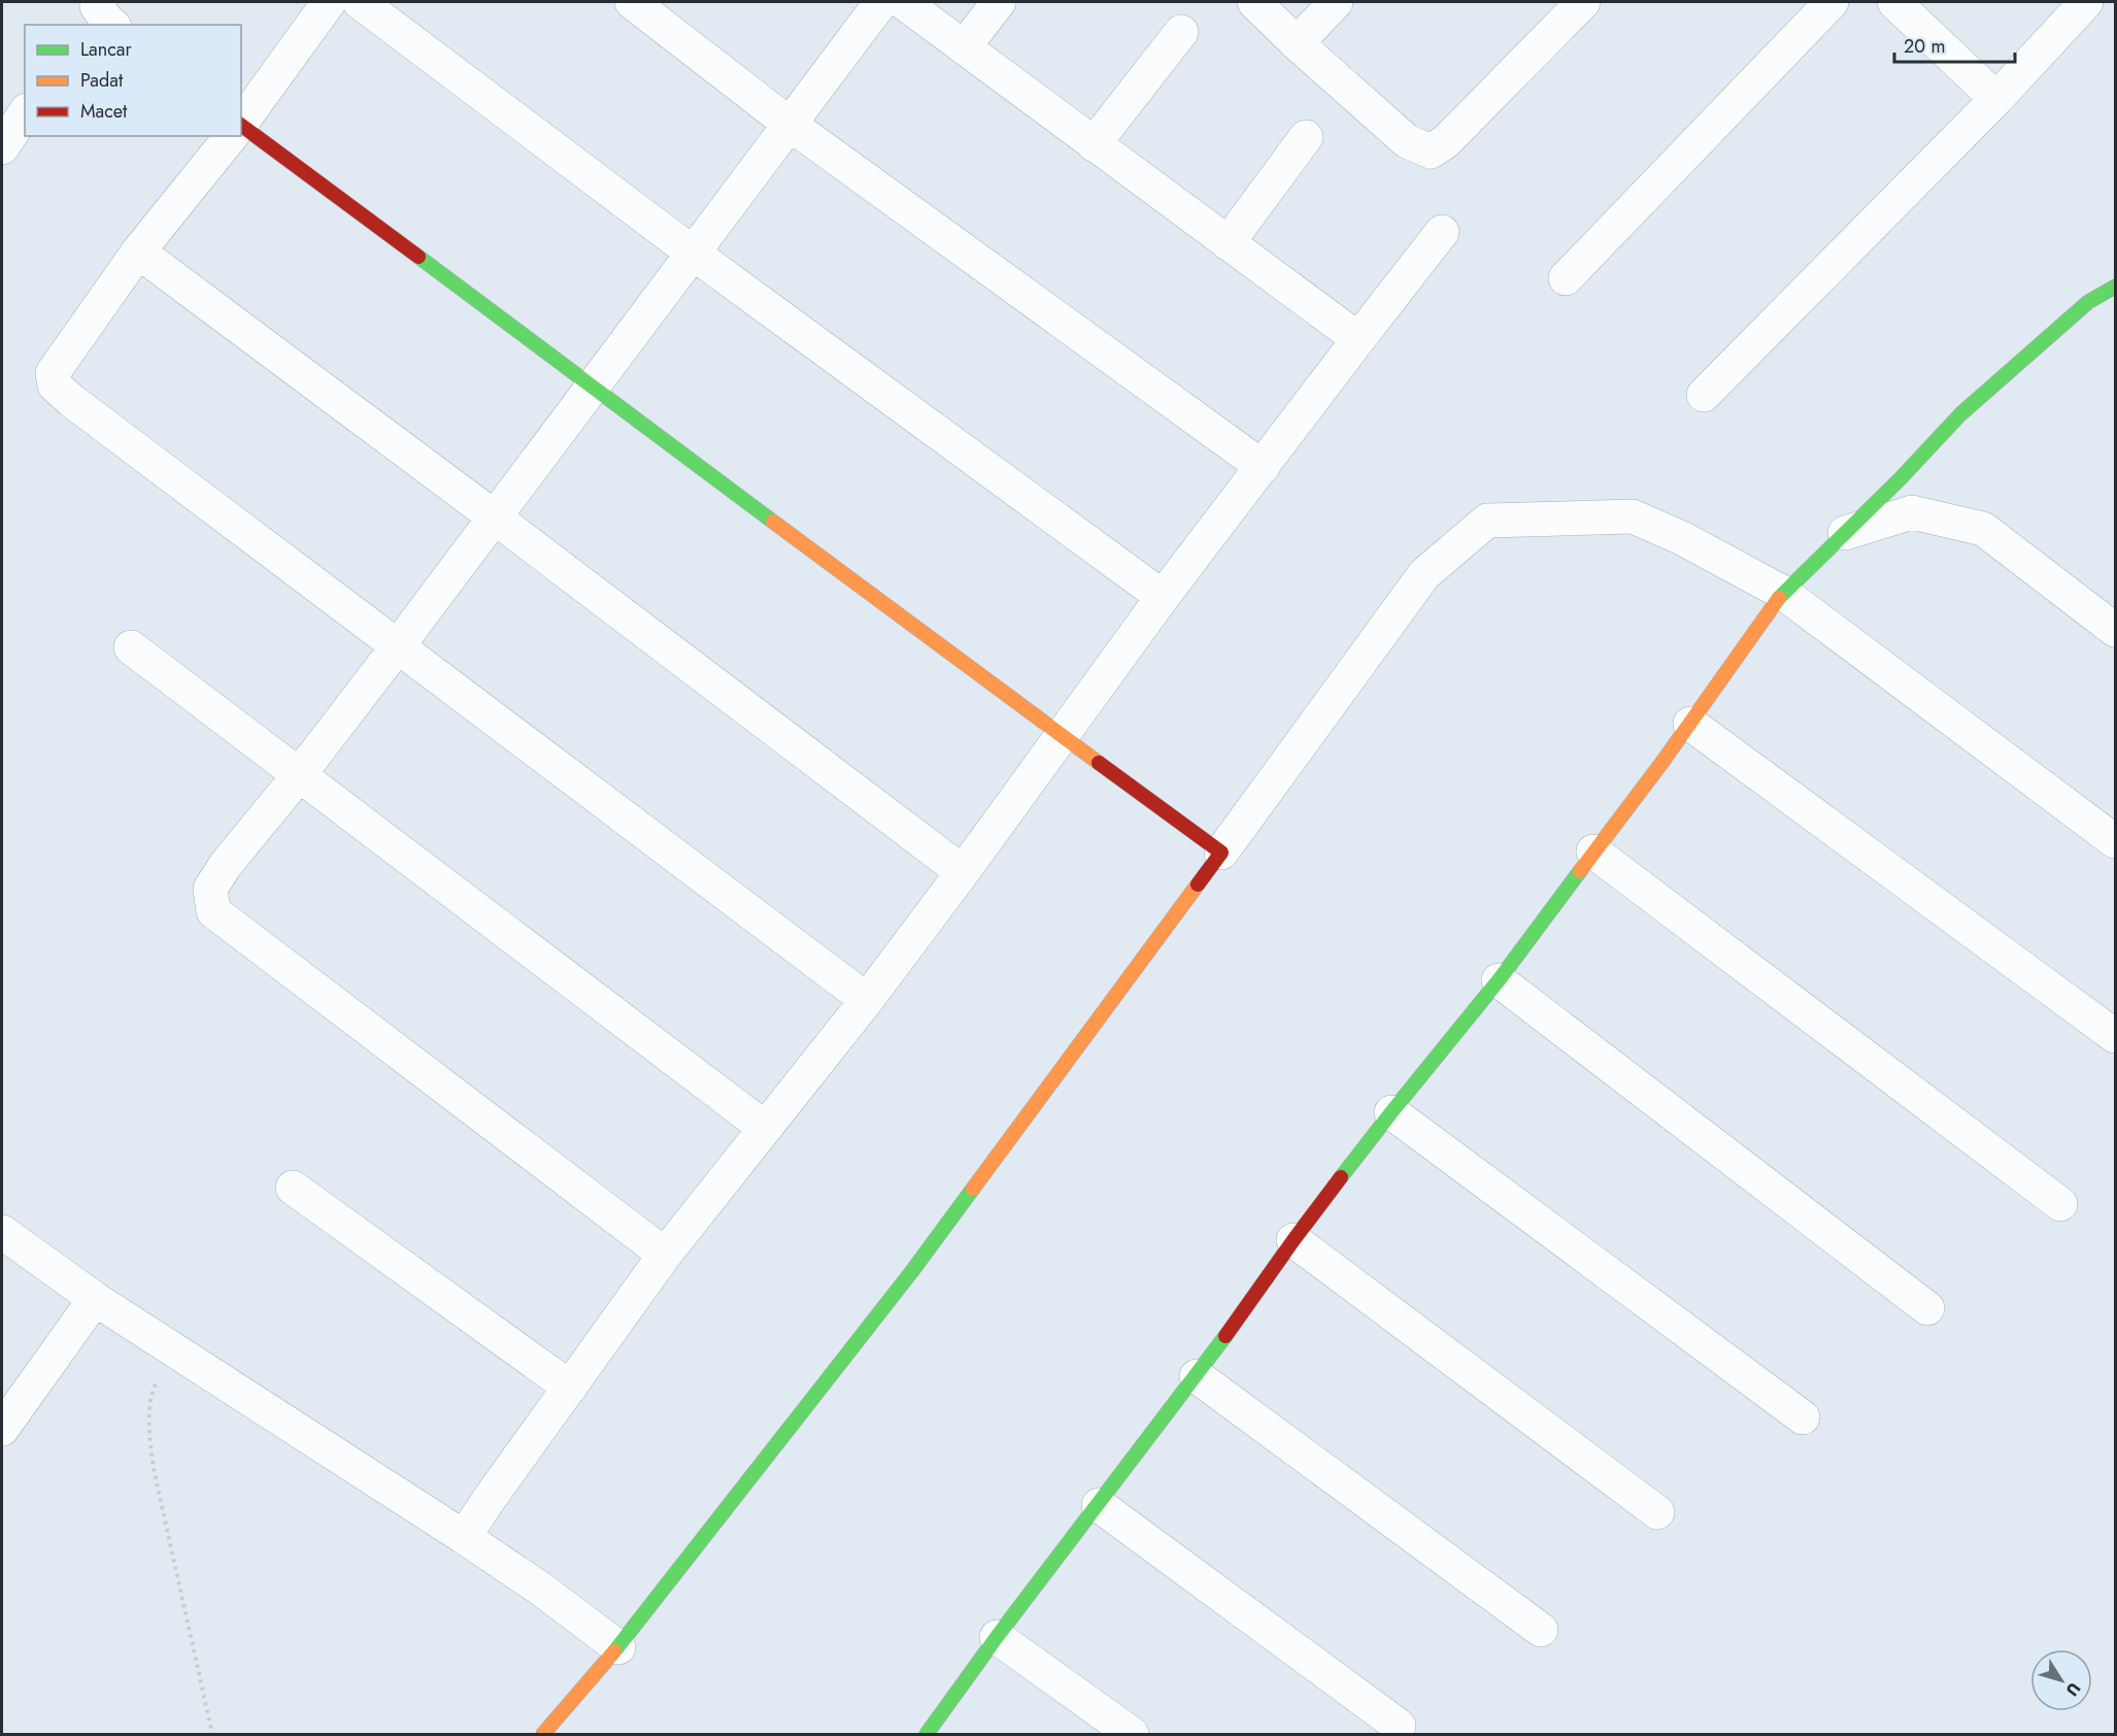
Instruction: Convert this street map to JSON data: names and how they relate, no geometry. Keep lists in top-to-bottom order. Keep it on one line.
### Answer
{"legend":["Lancar","Padat","Macet"],"scale_bar":"20 m","north":"bottom right"}
